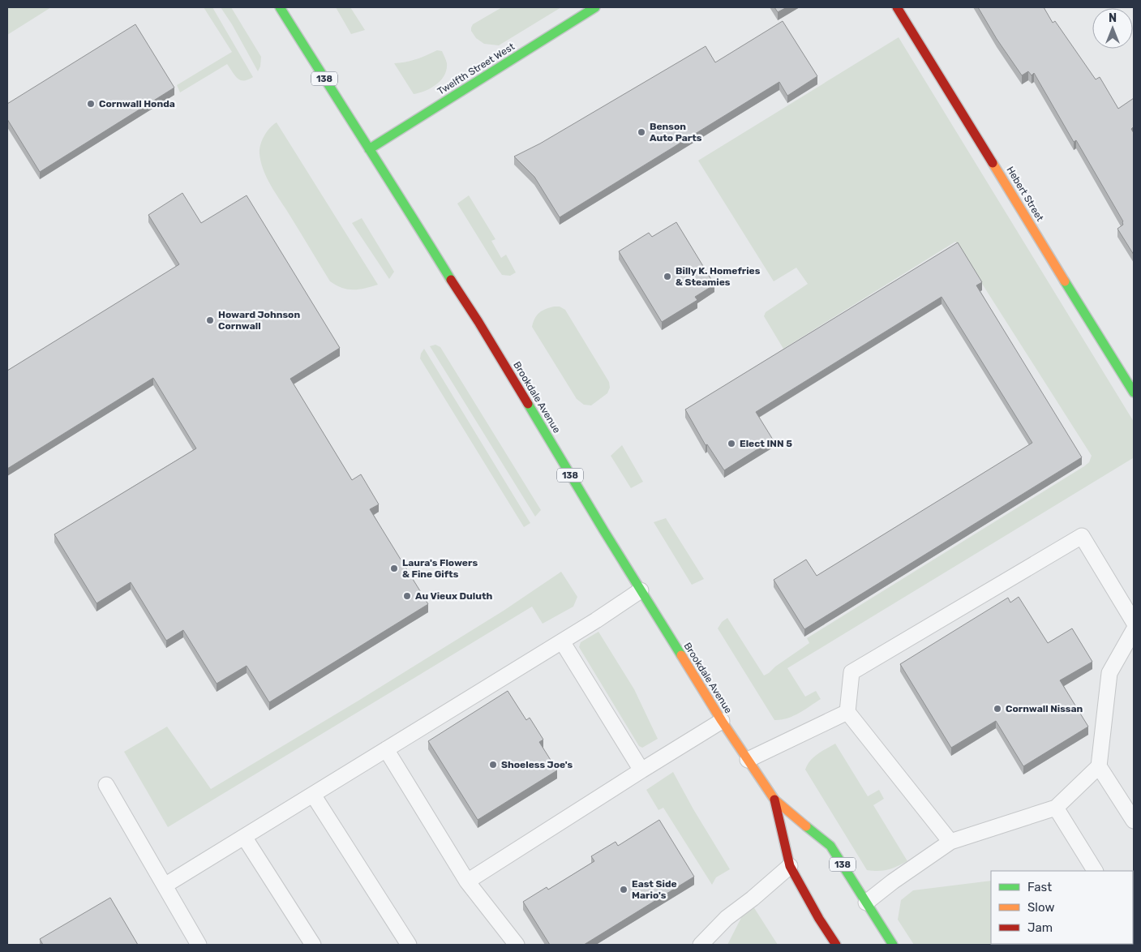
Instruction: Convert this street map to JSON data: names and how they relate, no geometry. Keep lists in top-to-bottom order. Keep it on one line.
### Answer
{"streets":{"main road":["Twelfth Street West","138","Hebert Street","Brookdale Avenue"]},"crossings":[["Twelfth Street West","Brookdale Avenue"]],"places":["Cornwall Honda","Benson Auto Parts","Billy K. Homefries & Steamies","Howard Johnson Cornwall","Elect INN 5","Laura's Flowers & Fine Gifts","Au Vieux Duluth","Cornwall Nissan","Shoeless Joe's","East Side Mario's"],"legend":["Fast","Slow","Jam"],"north":"top"}
